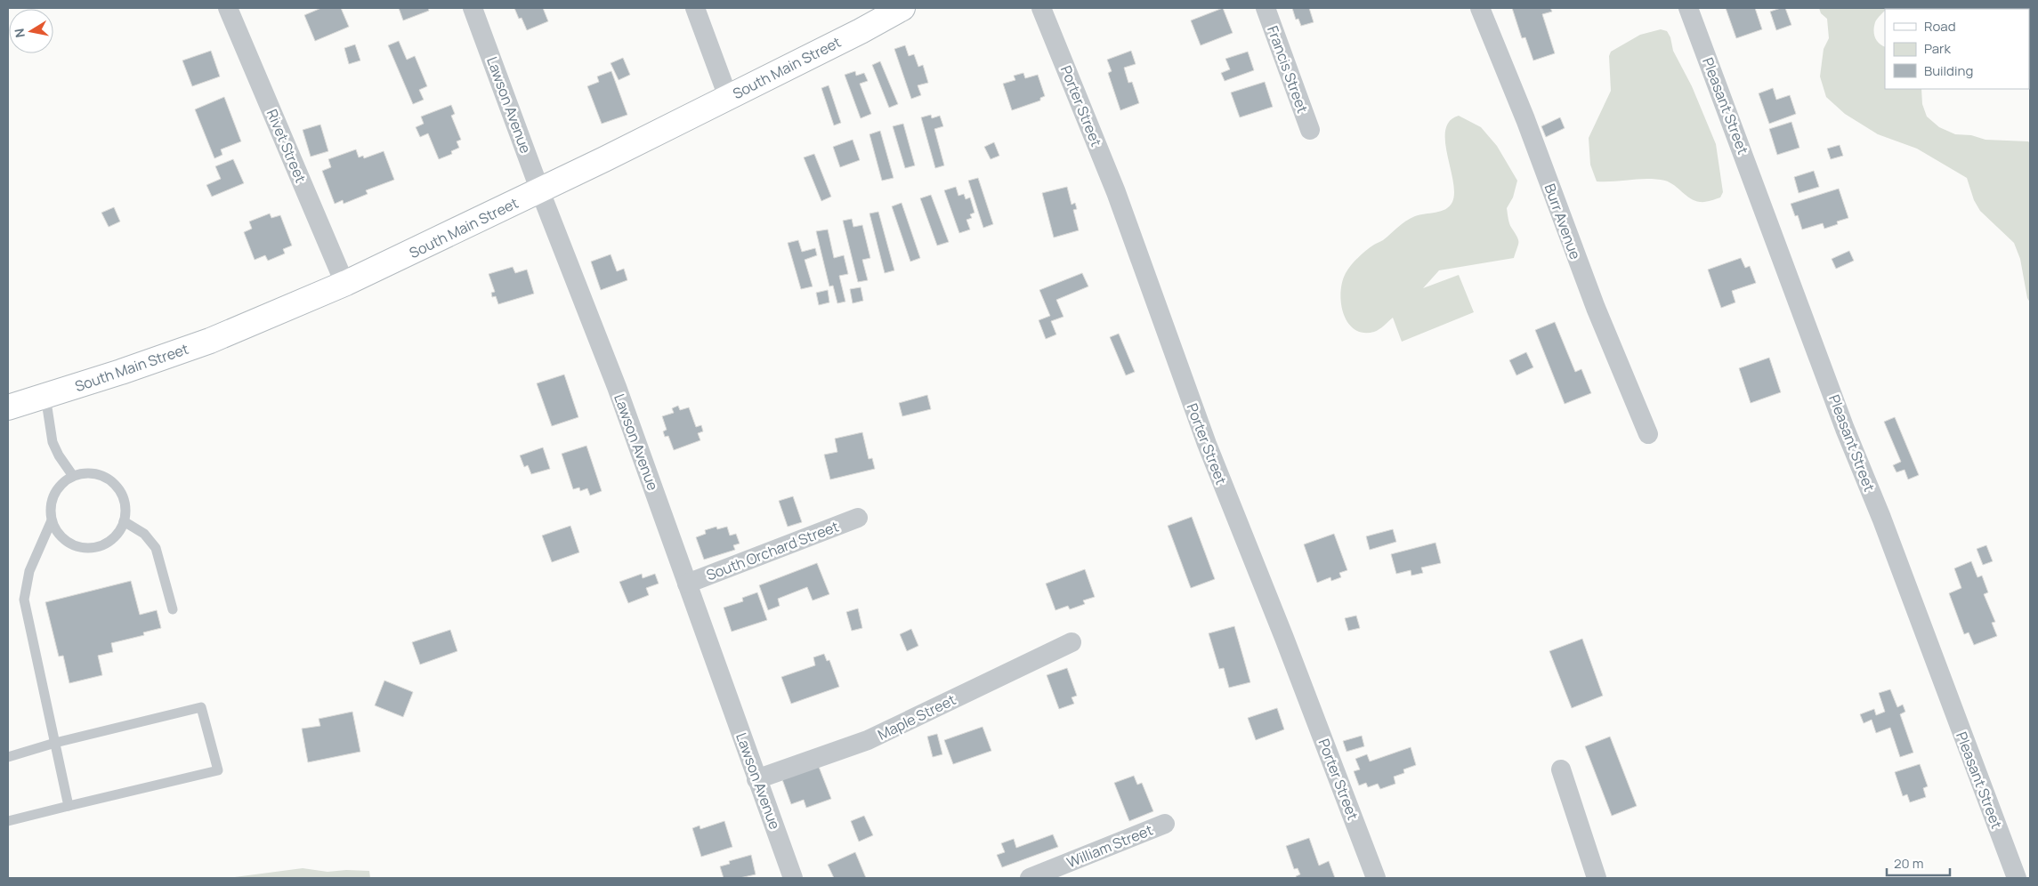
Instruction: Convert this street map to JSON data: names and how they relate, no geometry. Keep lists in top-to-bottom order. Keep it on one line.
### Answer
{"streets":{"main road":["South Main Street"],"street":["Francis Street","Lawson Avenue","Porter Street","Pleasant Street","Rivet Street","Burr Avenue","South Orchard Street","Maple Street","William Street"]},"crossings":[["South Main Street","Lawson Avenue"],["South Main Street","Rivet Street"],["Lawson Avenue","South Orchard Street"],["Lawson Avenue","Maple Street"]],"legend":["Road","Park","Building"],"scale_bar":"20 m","north":"left"}
